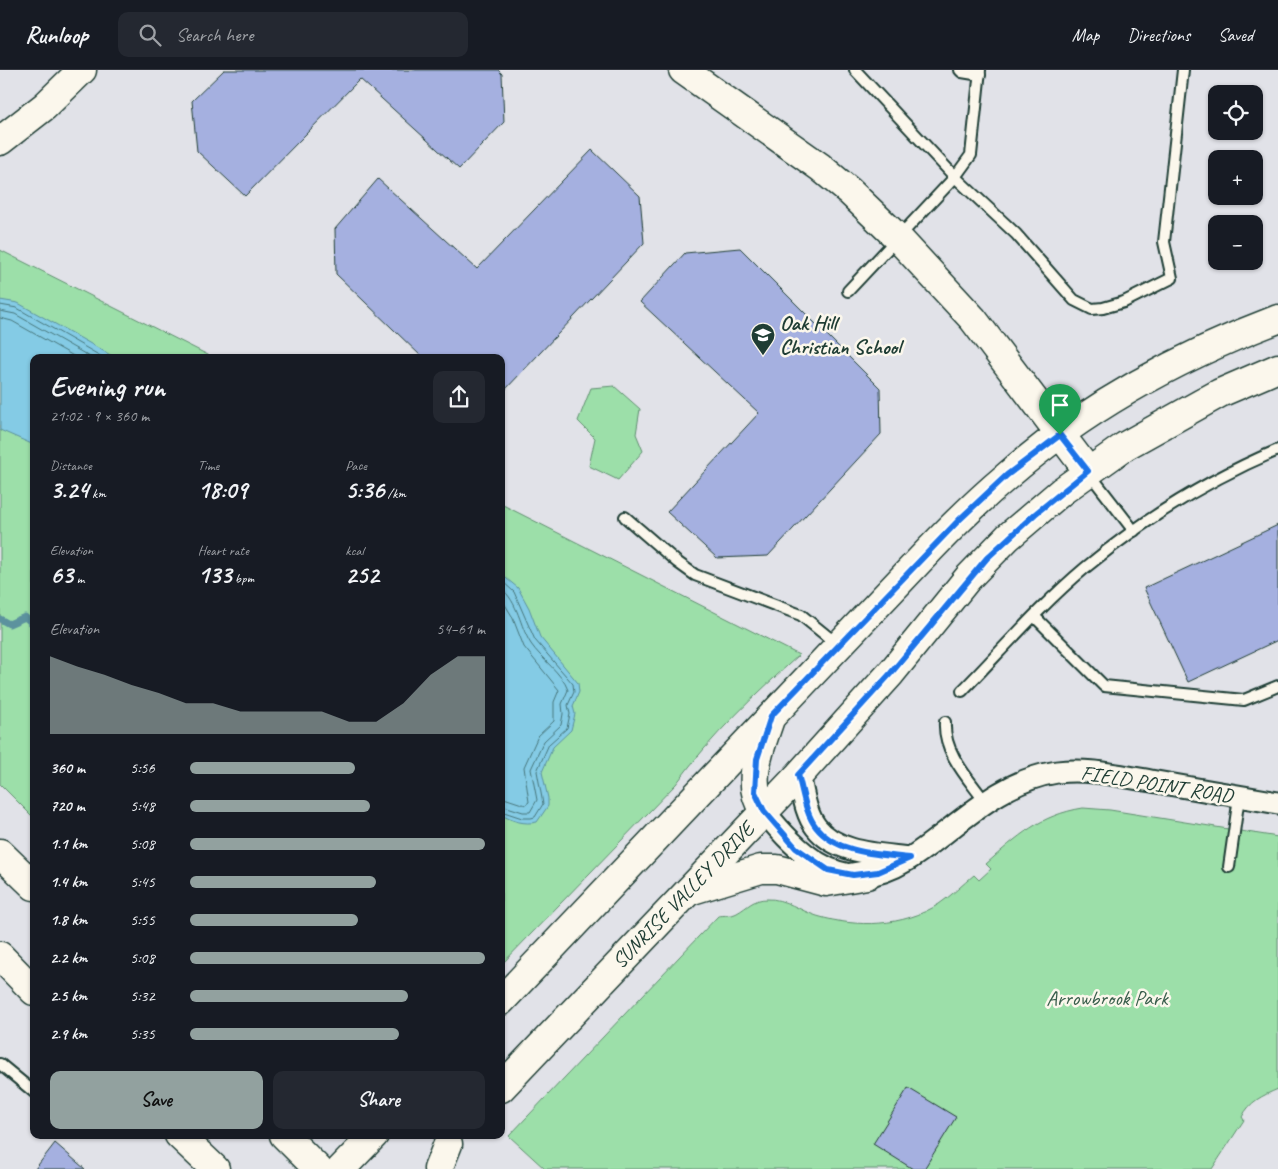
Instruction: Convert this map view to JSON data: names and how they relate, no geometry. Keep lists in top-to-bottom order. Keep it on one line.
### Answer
{"streets":{"main road":["SUNRISE VALLEY DRIVE"],"street":["FIELD POINT ROAD"]},"crossings":[["FIELD POINT ROAD","SUNRISE VALLEY DRIVE"]],"parks":["Arrowbrook Park"],"places":{"school or university":["Oak Hill Christian School"]},"page":{"header":"Runloop","search":"Search here","nav":["Map","Directions","Saved"],"map_buttons":["+","−"],"heading":["Evening run","21:02 · 9 × 360 m"],"stats":[["Distance","3.24 km"],["Time","18:09"],["Pace","5:36 /km"],["Elevation","63 m"],["Heart rate","133 bpm"],["kcal","252"]],"chart":["Elevation","54–61 m"],"list":[{"name":"360 m","note":"5:56"},{"name":"720 m","note":"5:48"},{"name":"1.1 km","note":"5:08"},{"name":"1.4 km","note":"5:45"},{"name":"1.8 km","note":"5:55"},{"name":"2.2 km","note":"5:08"},{"name":"2.5 km","note":"5:32"},{"name":"2.9 km","note":"5:35"}],"buttons":["Save","Share"]}}
